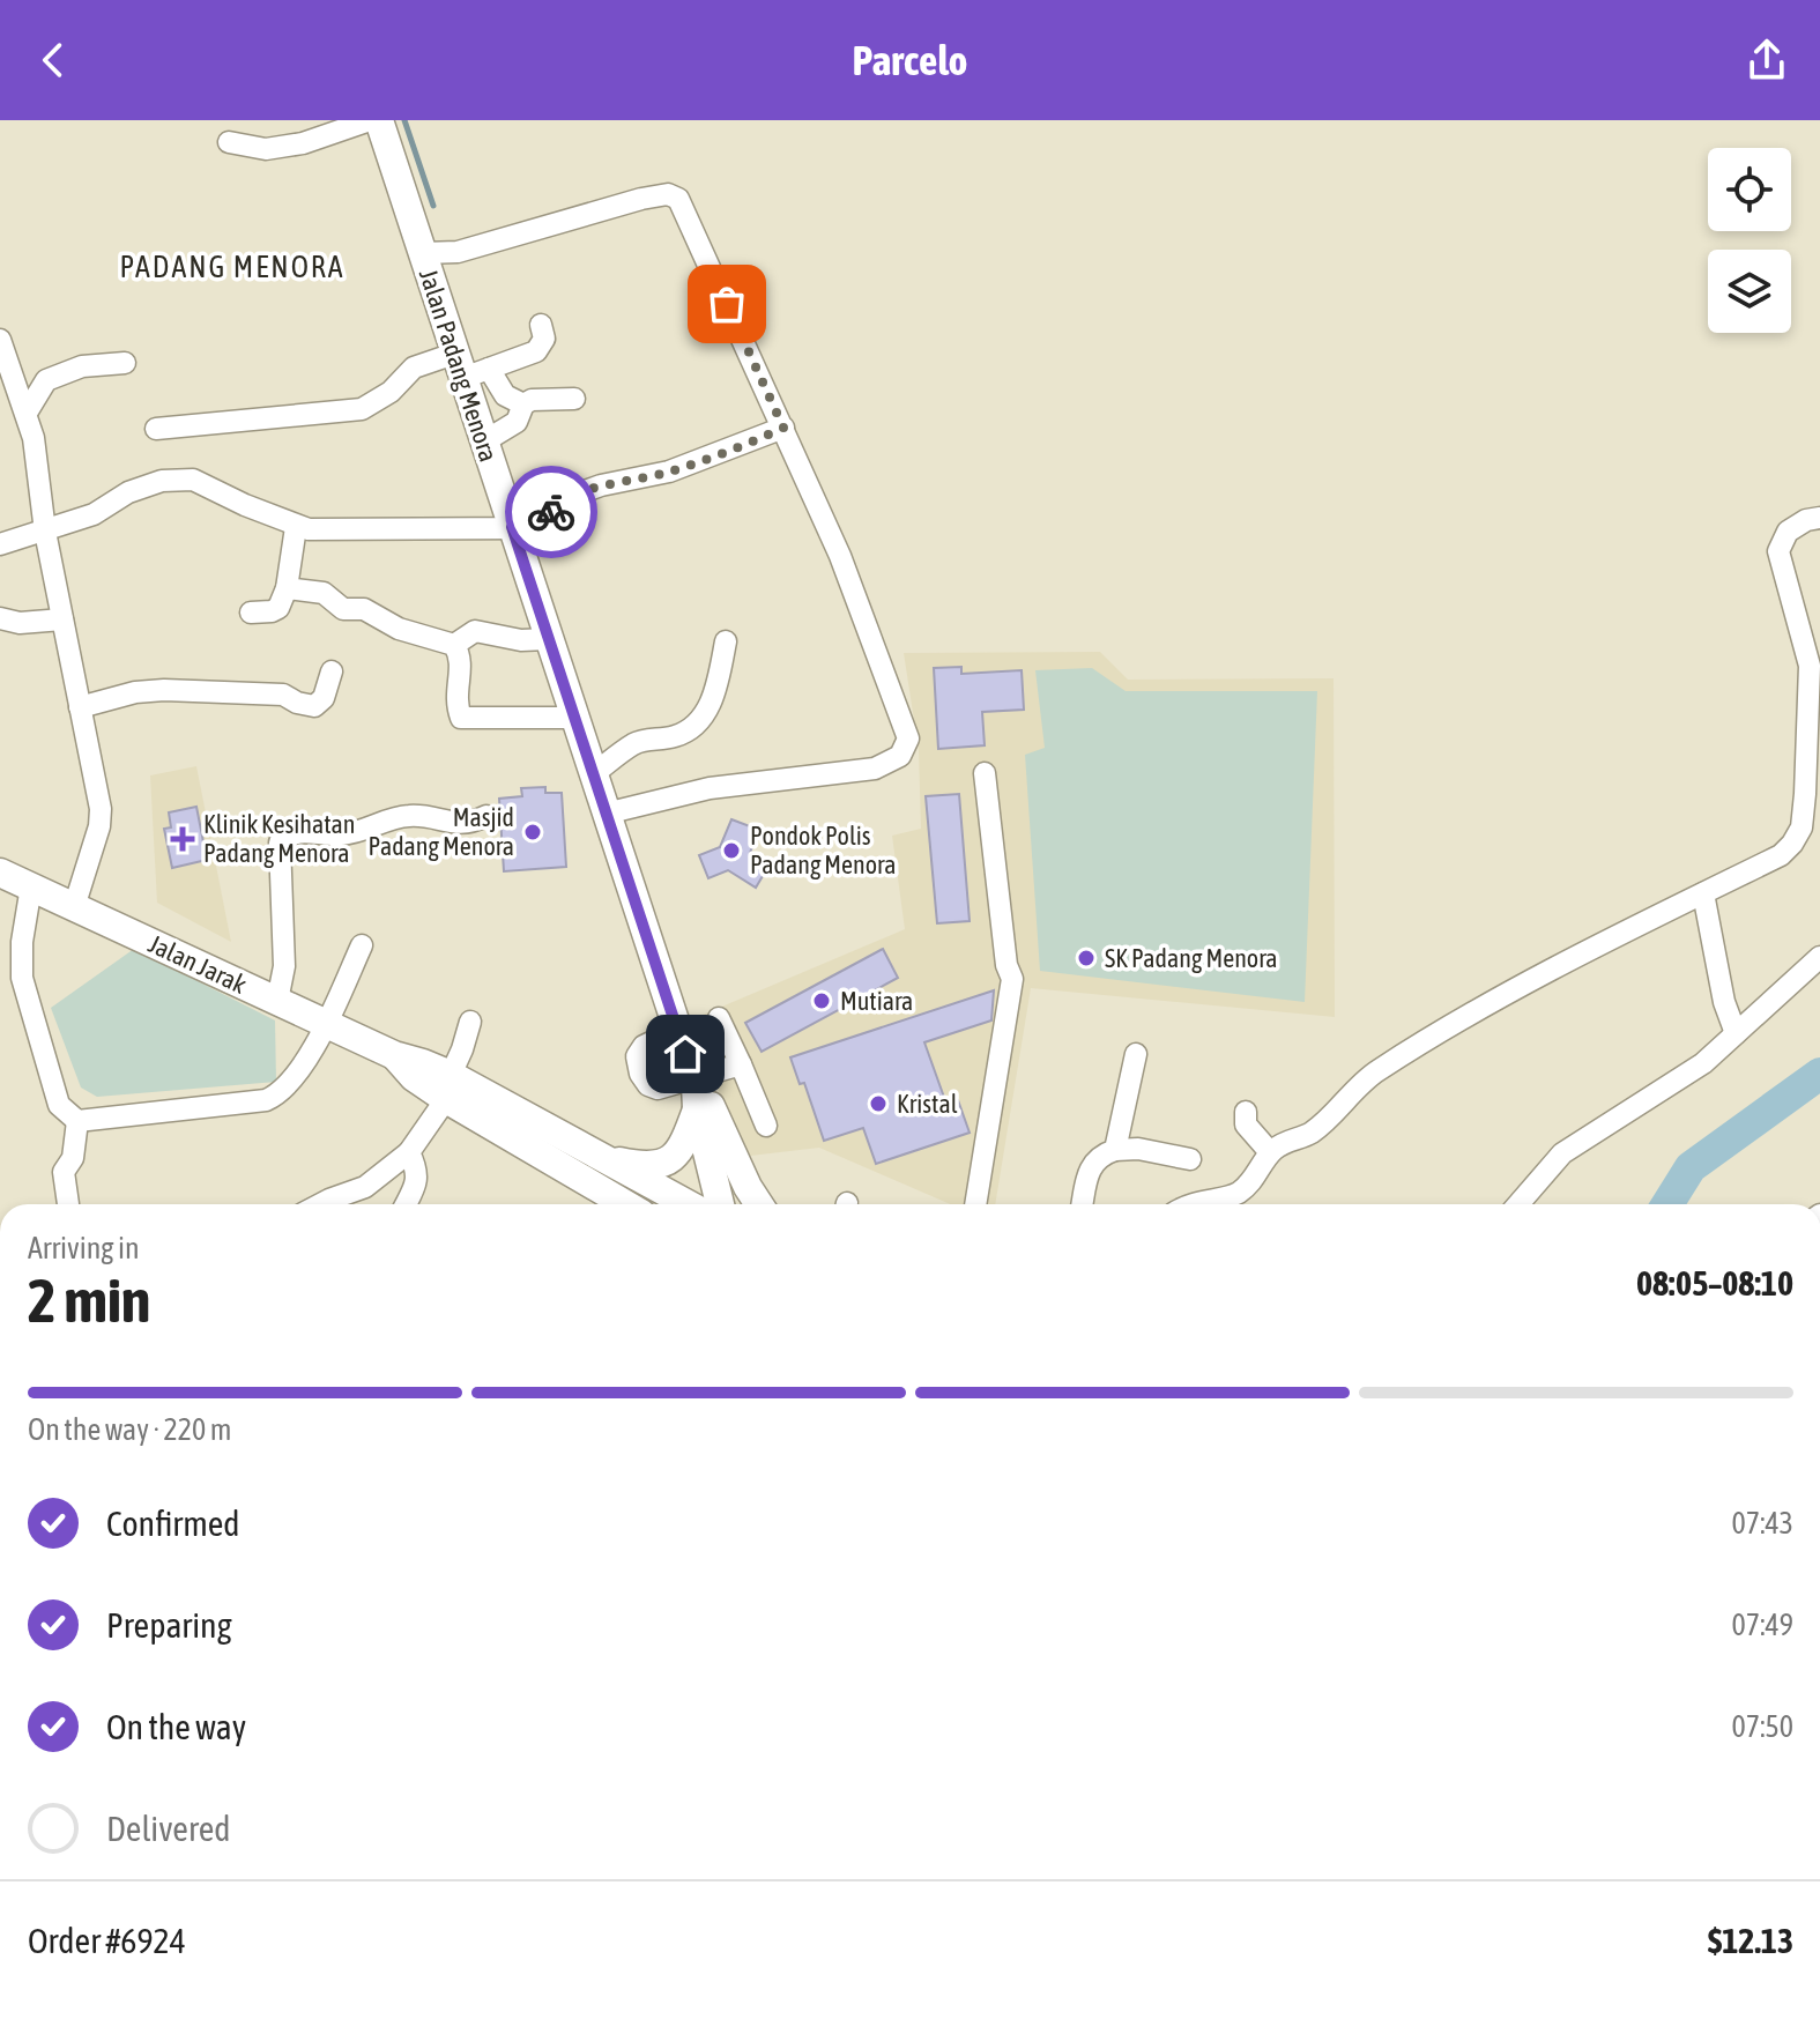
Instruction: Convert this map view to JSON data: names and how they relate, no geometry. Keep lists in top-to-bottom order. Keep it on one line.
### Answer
{"streets":{"main road":["Jalan Padang Menora","Jalan Jarak"]},"districts":["PADANG MENORA"],"places":{"other":["Masjid Padang Menora","Pondok Polis Padang Menora","SK Padang Menora","Mutiara","Kristal"],"health":["Klinik Kesihatan Padang Menora"]},"page":{"header":"Parcelo","heading":["2 min","Arriving in","08:05–08:10"],"panel":["Order #6924","$12.13"],"bar":"On the way · 220 m","list":[["Confirmed","07:43"],["Preparing","07:49"],["On the way","07:50"],"Delivered"]}}
